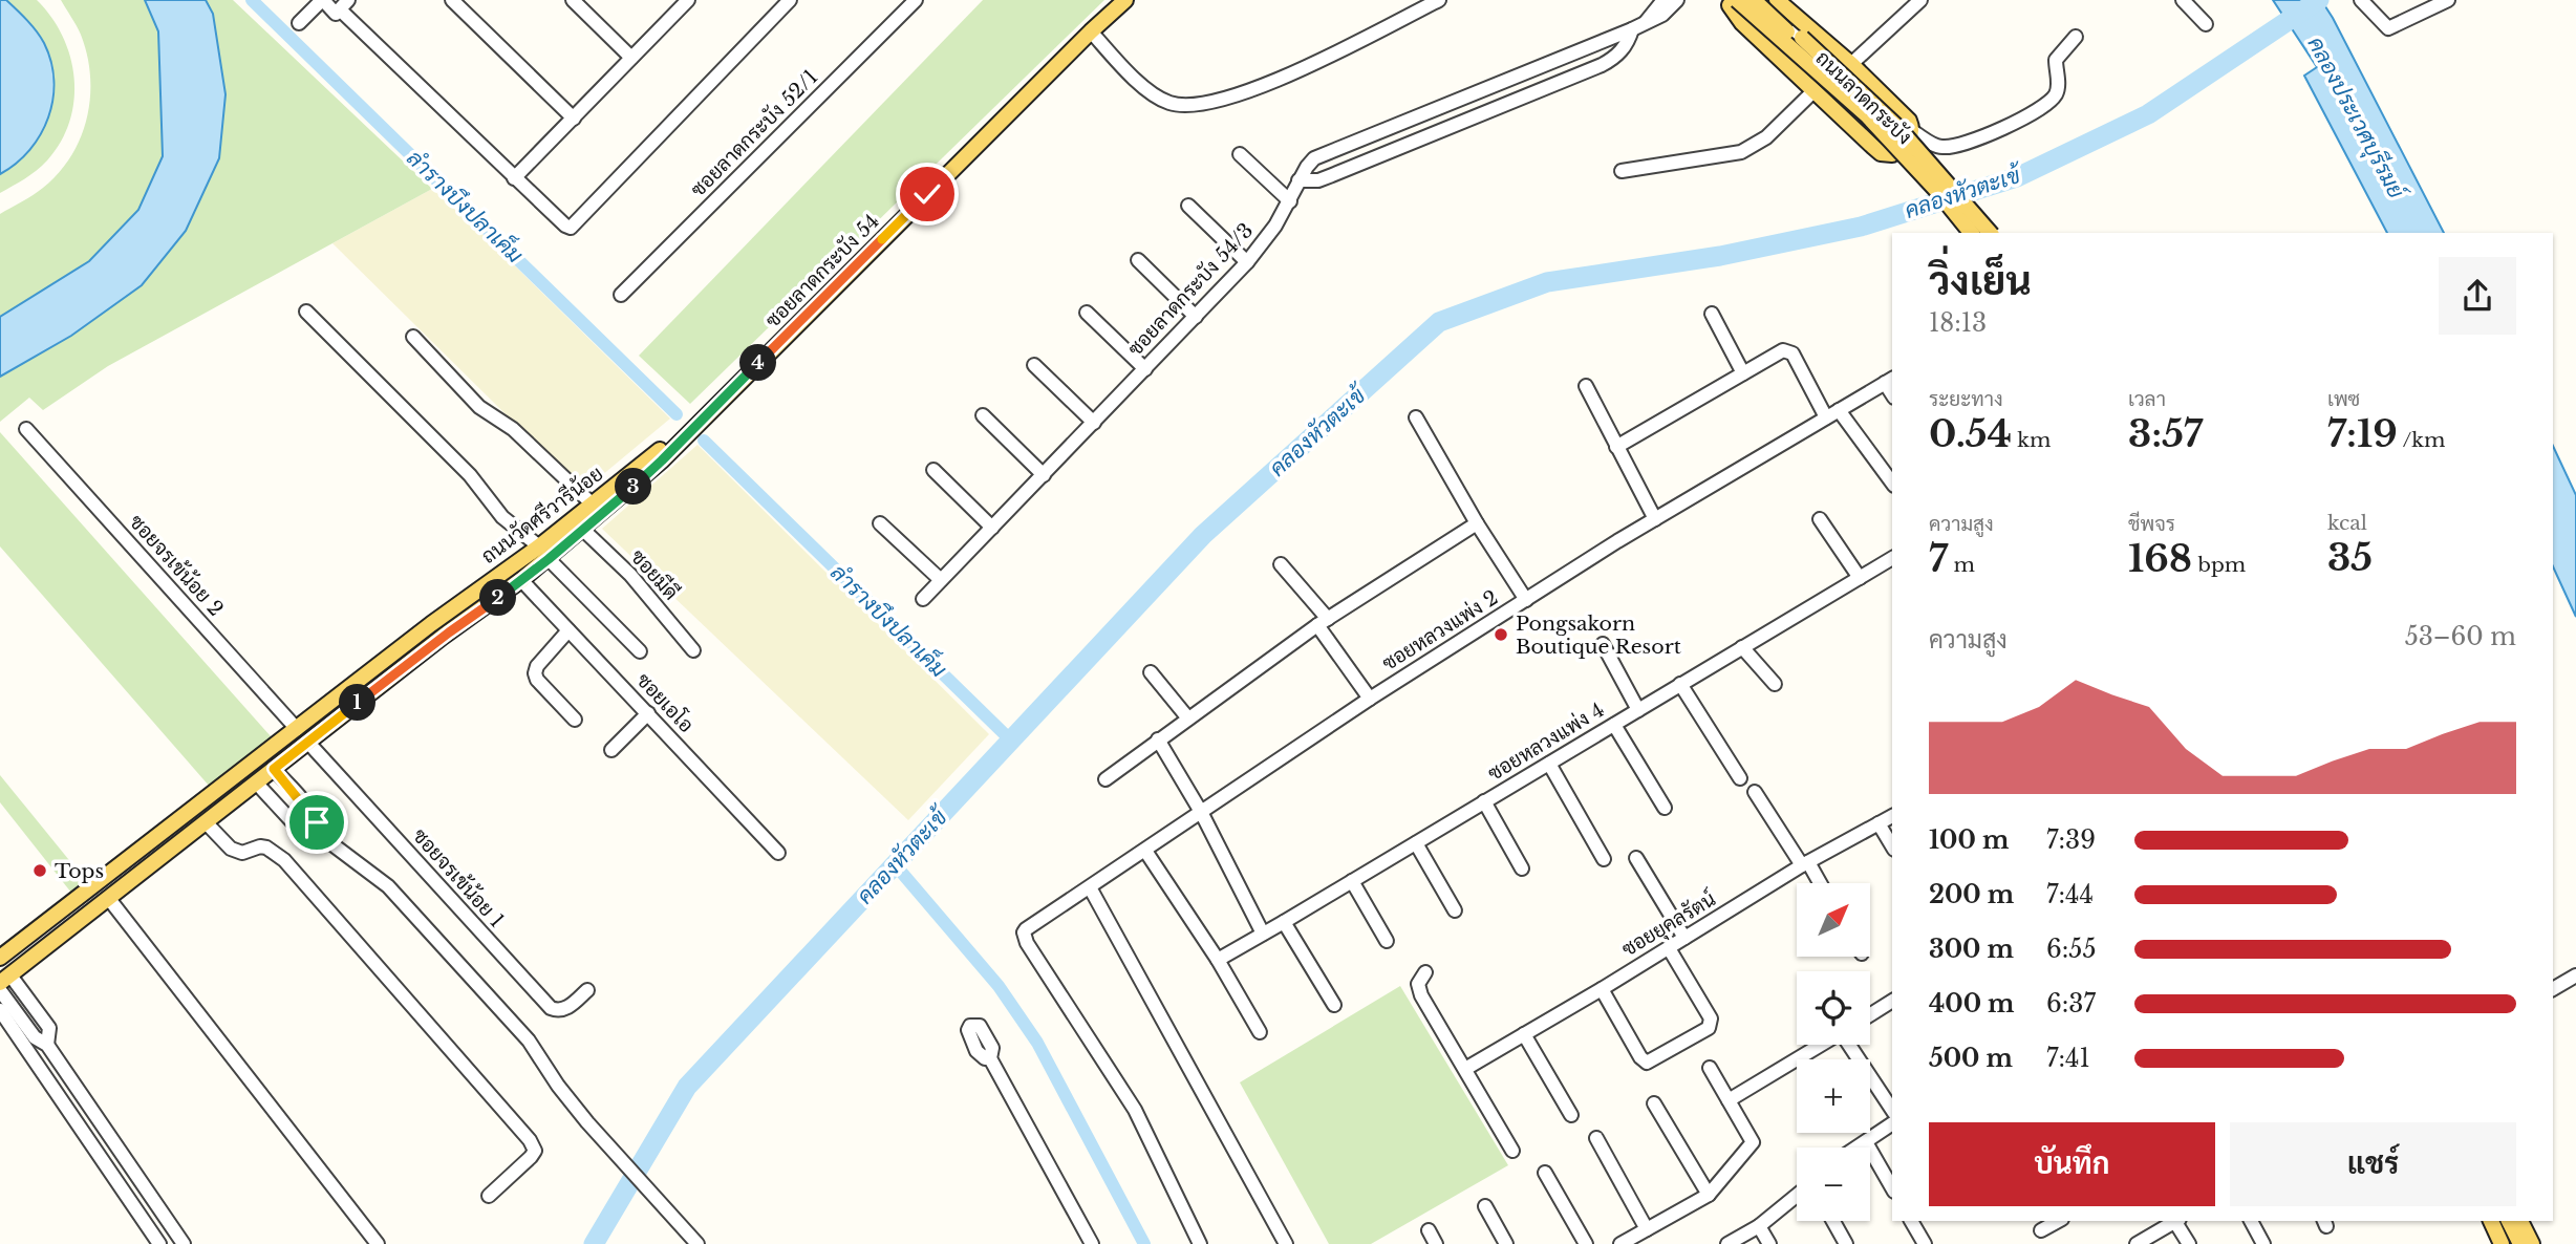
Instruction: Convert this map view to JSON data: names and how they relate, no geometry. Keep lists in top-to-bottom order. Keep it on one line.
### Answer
{"streets":{"main road":["ถนนลาดกระบัง","ซอยลาดกระบัง 54","ถนนวัดศรีวารีน้อย"],"street":["ซอยลาดกระบัง 52/1","ซอยลาดกระบัง 54/3","ซอยจรเข้น้อย 2","ซอยมีดี","ซอยหลวงแพ่ง 2","ซอยเอโอ","ซอยหลวงแพ่ง 4","ซอยจรเข้น้อย 1","ซอยยุคลรัตน์"]},"crossings":[["ซอยลาดกระบัง 54","ถนนวัดศรีวารีน้อย"],["ถนนวัดศรีวารีน้อย","ซอยจรเข้น้อย 2"],["ถนนวัดศรีวารีน้อย","ซอยมีดี"],["ถนนวัดศรีวารีน้อย","ซอยเอโอ"],["ถนนวัดศรีวารีน้อย","ซอยจรเข้น้อย 1"]],"water":["คลองประเวศบุรีรมย์","คลองหัวตะเข้","ลำรางบึงปลาเค็ม"],"places":["Pongsakorn Boutique Resort","Tops"],"north":"top right","page":{"heading":["วิ่งเย็น","18:13"],"pins":["4","3","2","1"],"stats":[["ระยะทาง","0.54 km"],["เวลา","3:57"],["เพซ","7:19 /km"],["ความสูง","7 m"],["ชีพจร","168 bpm"],["kcal","35"]],"chart":["ความสูง","53–60 m"],"list":[{"name":"100 m","note":"7:39"},{"name":"200 m","note":"7:44"},{"name":"300 m","note":"6:55"},{"name":"400 m","note":"6:37"},{"name":"500 m","note":"7:41"}],"map_buttons":["+","−"],"buttons":["บันทึก","แชร์"]}}
